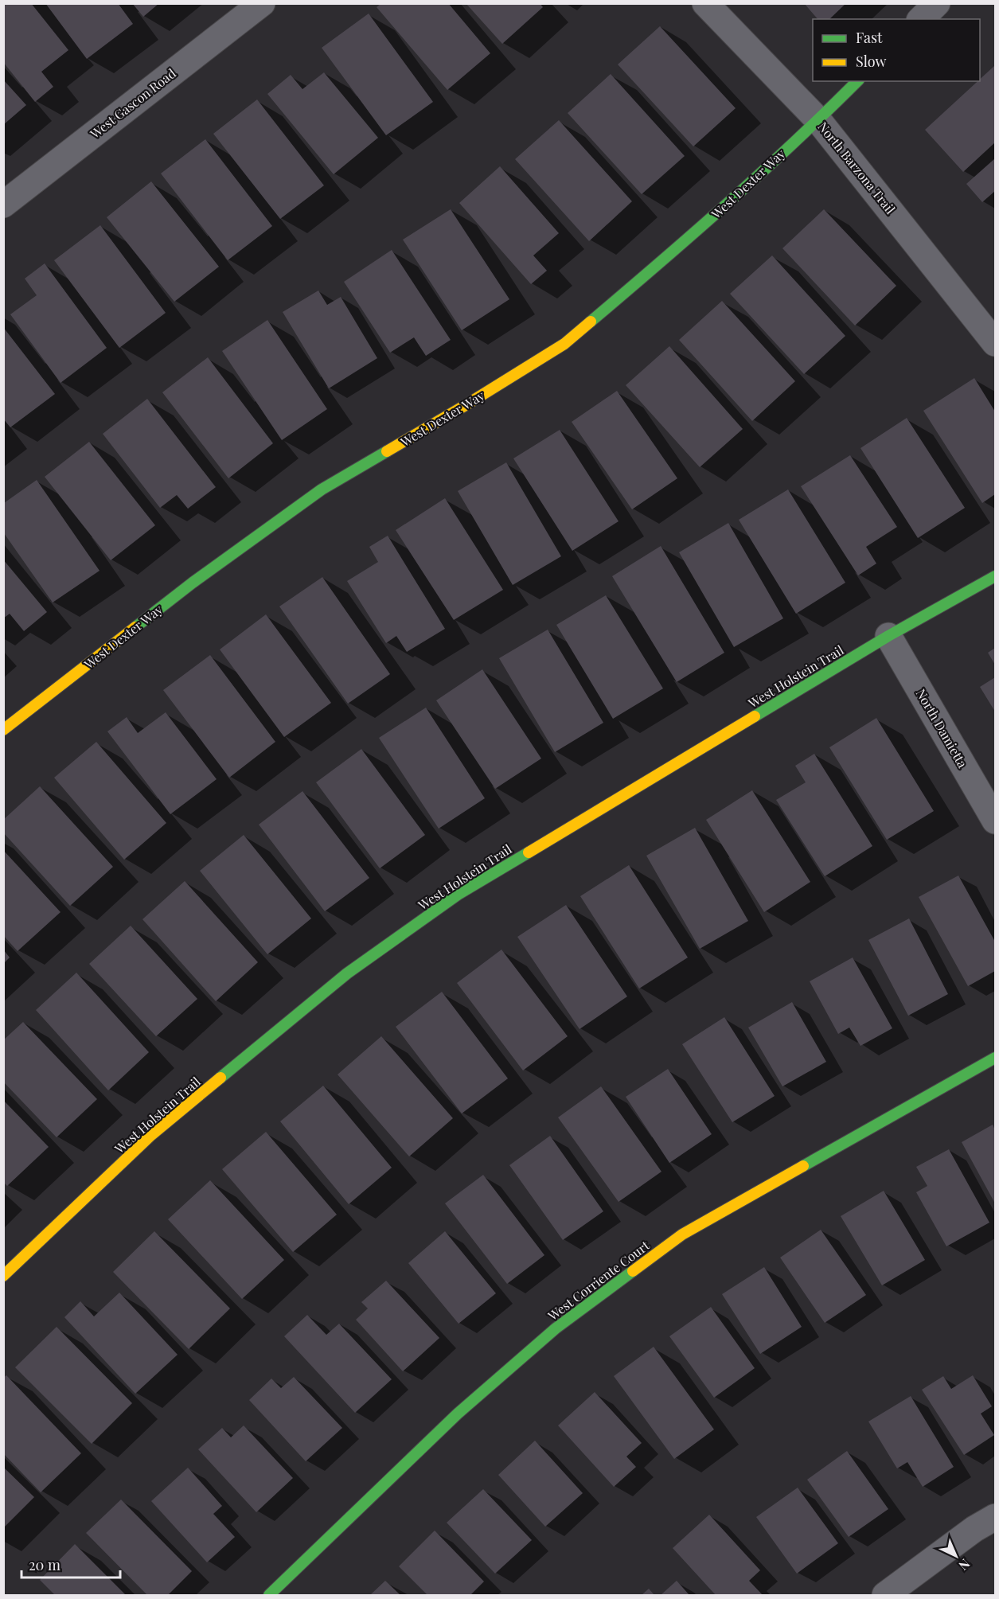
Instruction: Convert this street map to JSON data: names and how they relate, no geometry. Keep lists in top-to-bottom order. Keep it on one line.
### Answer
{"streets":{"street":["West Gascon Road","North Barzona Trail","West Dexter Way","West Holstein Trail","North Damietta","West Corriente Court"]},"crossings":[["North Barzona Trail","West Dexter Way"],["West Holstein Trail","North Damietta"]],"legend":["Fast","Slow"],"scale_bar":"20 m","north":"bottom right"}
